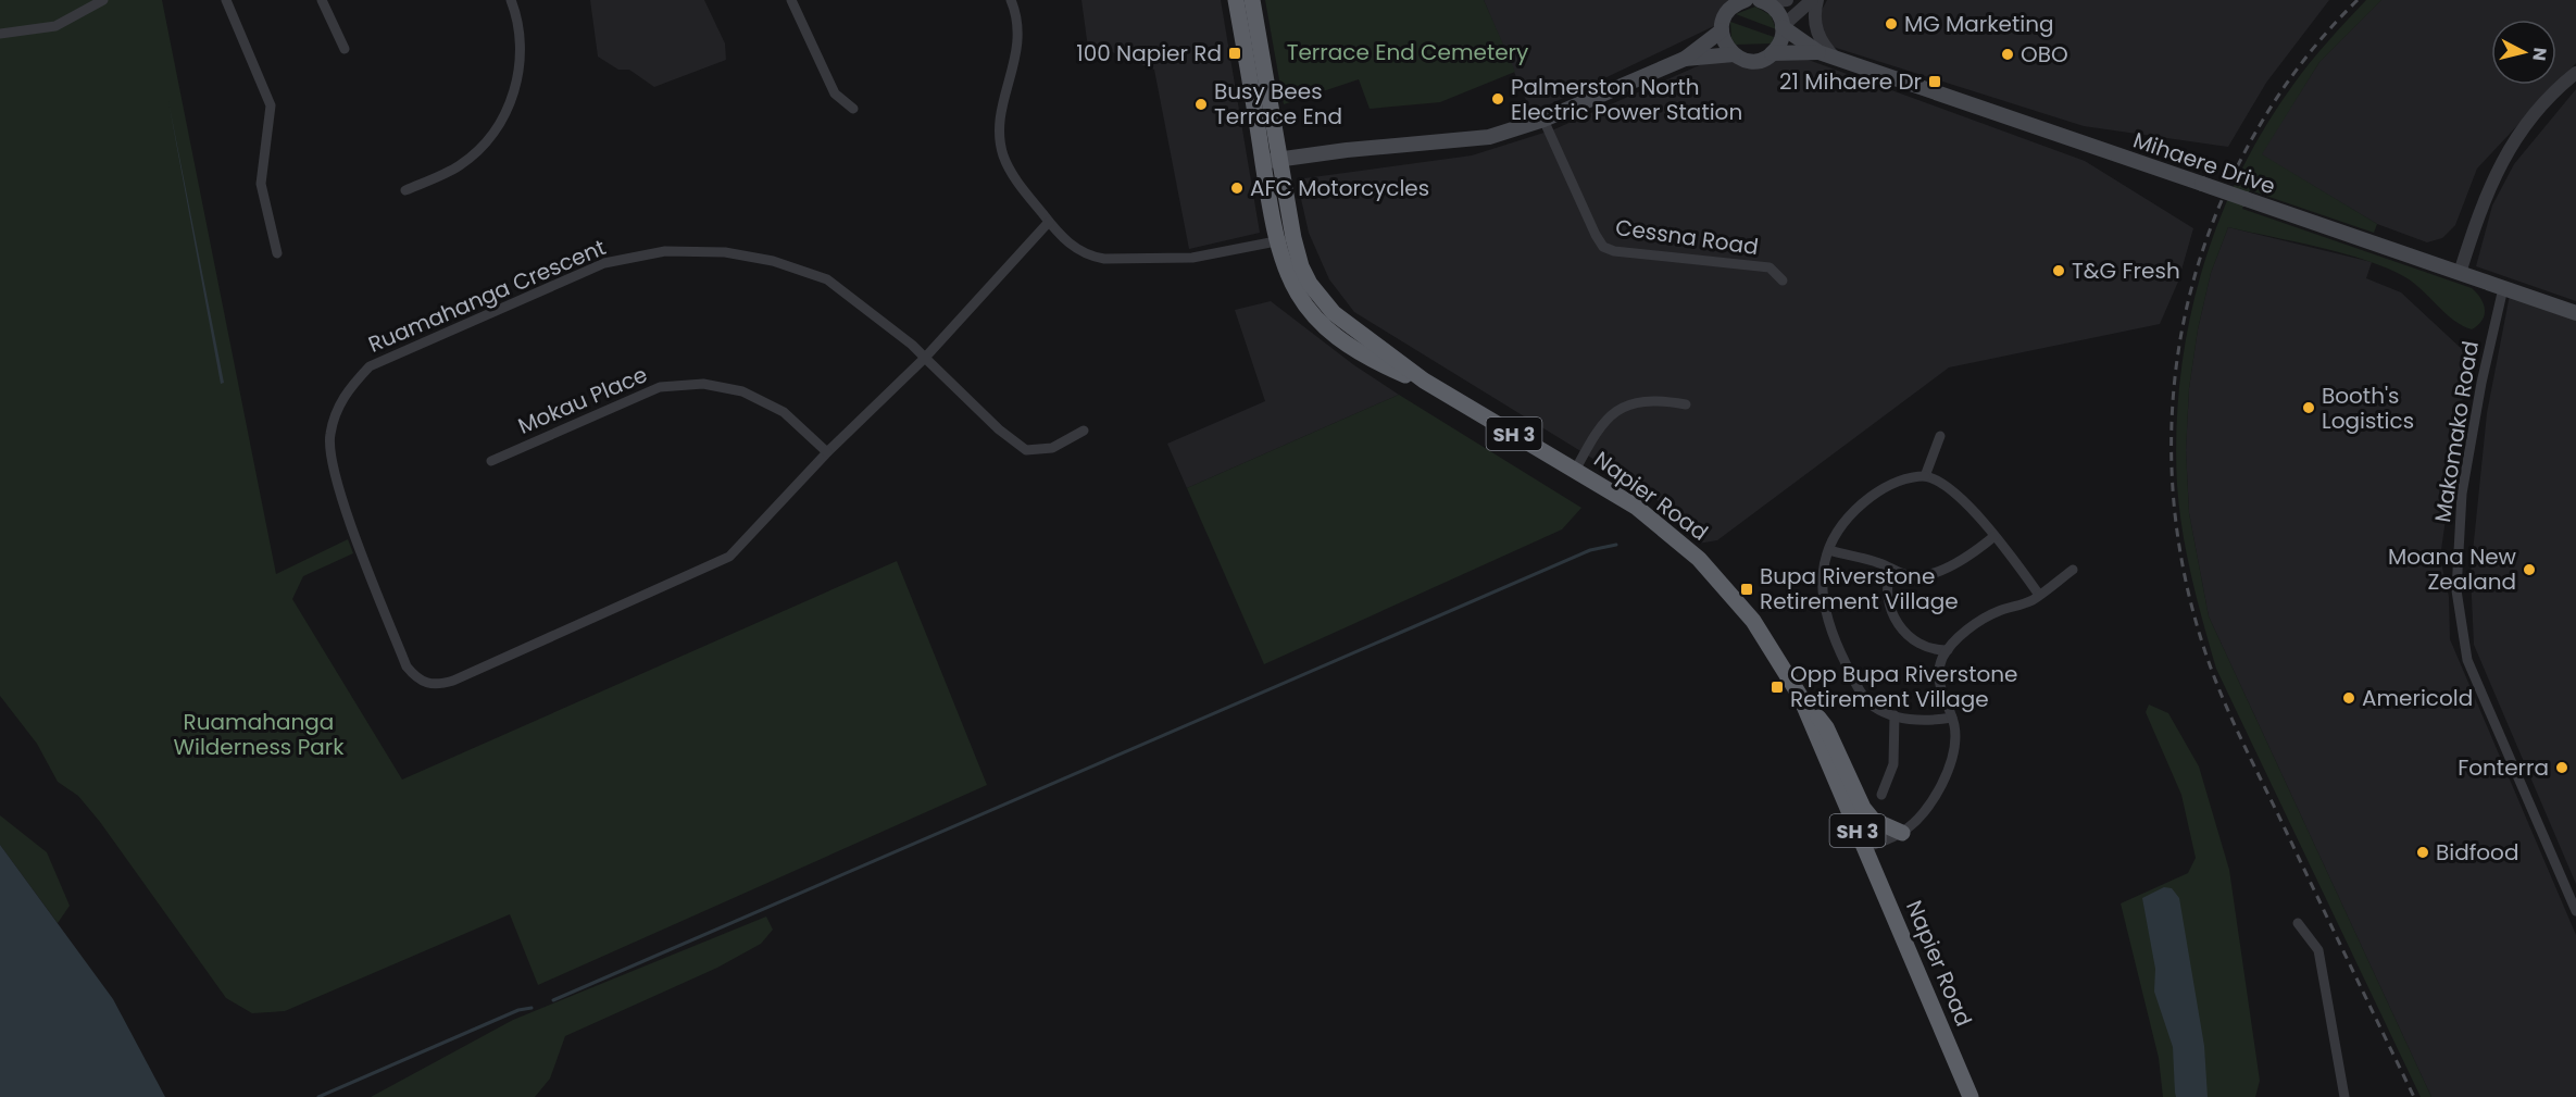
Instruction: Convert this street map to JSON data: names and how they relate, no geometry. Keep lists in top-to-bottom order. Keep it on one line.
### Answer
{"streets":{"highway":["SH 3","Napier Road"],"main road":["Mihaere Drive"],"street":["Cessna Road","Ruamahanga Crescent","Mokau Place","Makomako Road"]},"crossings":[["Mihaere Drive","Makomako Road"],["Ruamahanga Crescent","Mokau Place"]],"parks":["Terrace End Cemetery","Ruamahanga Wilderness Park"],"places":{"other":["MG Marketing","OBO","Palmerston North Electric Power Station","Busy Bees Terrace End","AFC Motorcycles","T&G Fresh","Booth's Logistics","Moana New Zealand","Americold","Fonterra","Bidfood"],"transit":["100 Napier Rd","21 Mihaere Dr","Bupa Riverstone Retirement Village","Opp Bupa Riverstone Retirement Village"]},"north":"right"}
